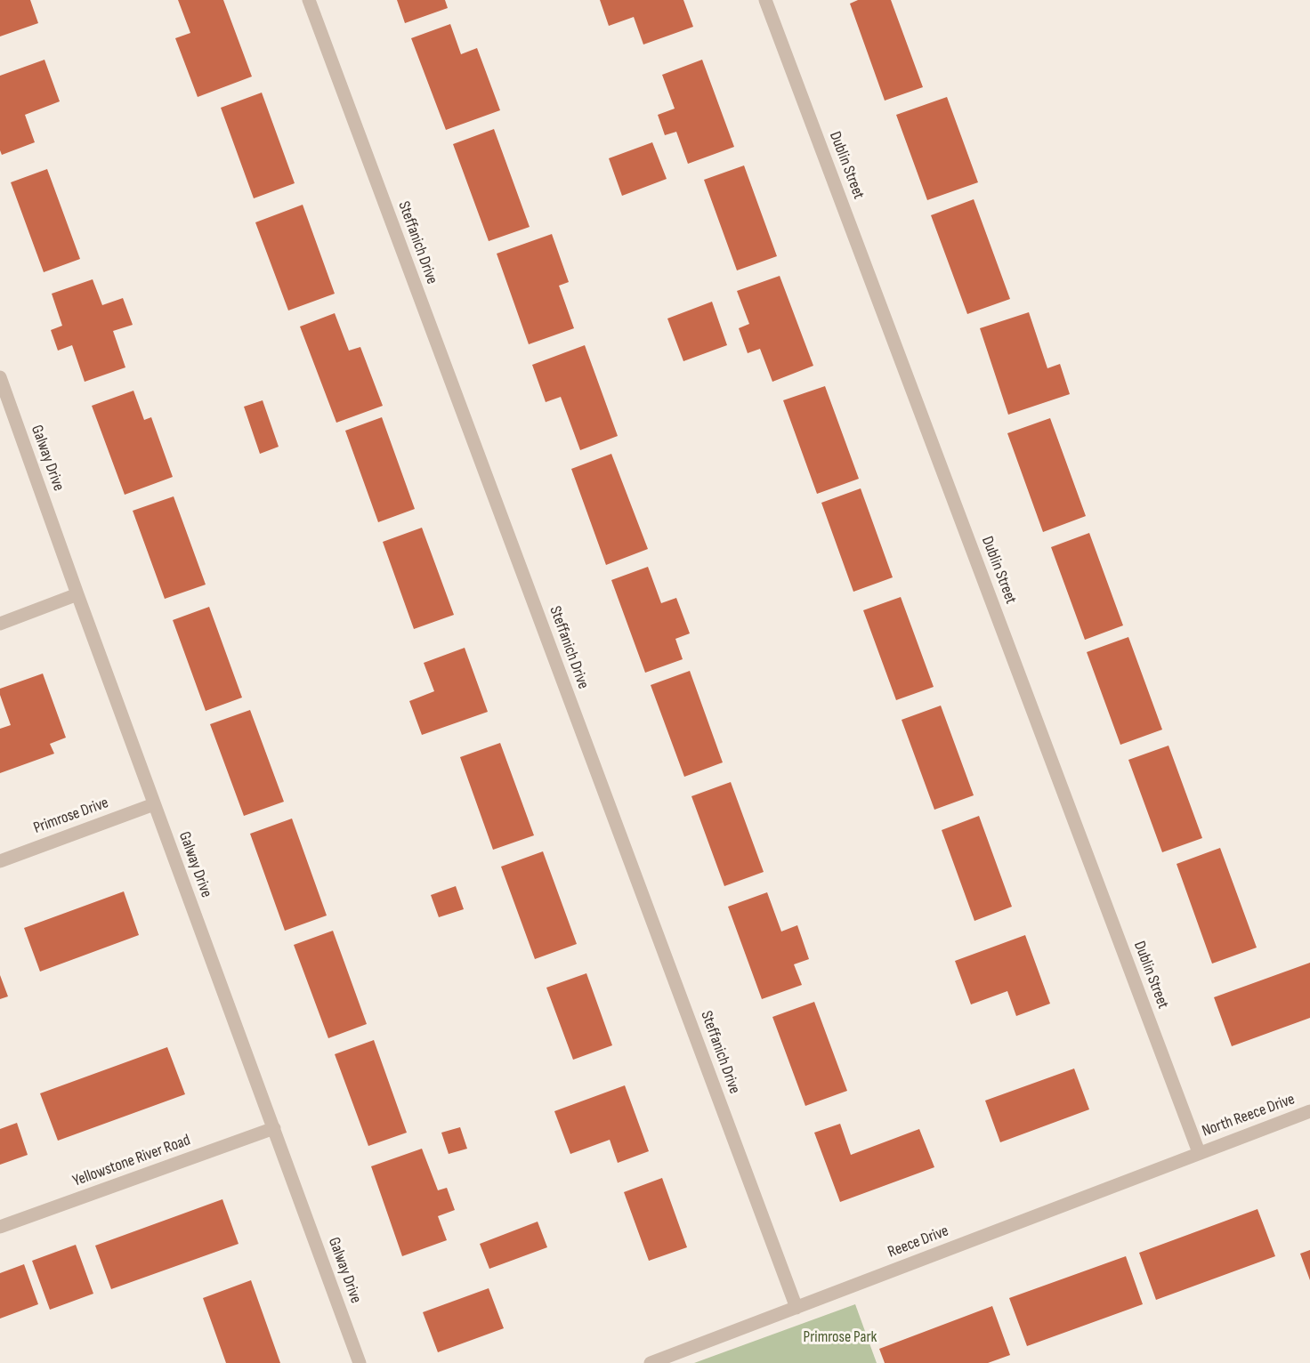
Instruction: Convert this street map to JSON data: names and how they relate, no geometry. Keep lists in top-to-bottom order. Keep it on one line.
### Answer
{"streets":{"street":["Dublin Street","Steffanich Drive","Galway Drive","Primrose Drive","North Reece Drive","Yellowstone River Road","Reece Drive"]},"crossings":[["Dublin Street","North Reece Drive"],["Dublin Street","Reece Drive"],["Steffanich Drive","Reece Drive"],["Galway Drive","Primrose Drive"],["Galway Drive","Yellowstone River Road"],["North Reece Drive","Reece Drive"]],"parks":["Primrose Park"]}
